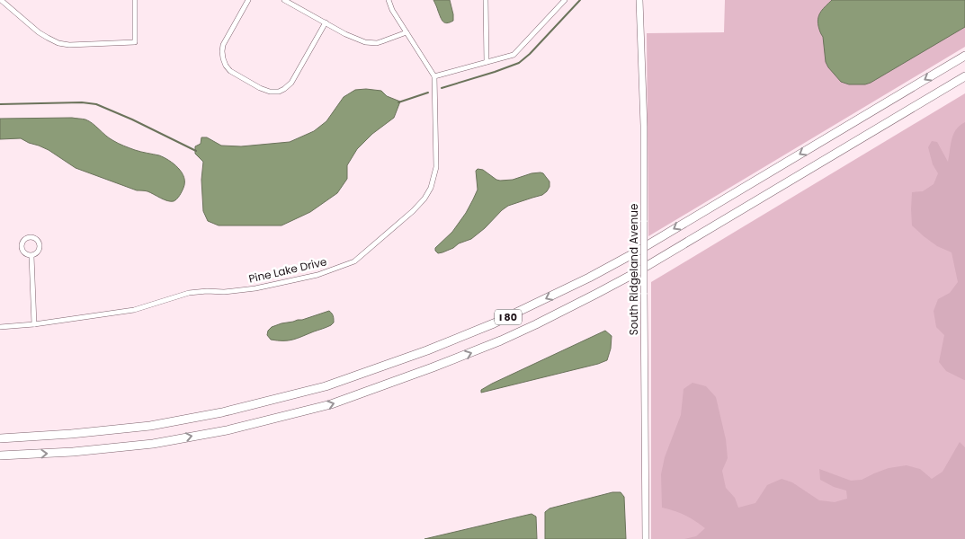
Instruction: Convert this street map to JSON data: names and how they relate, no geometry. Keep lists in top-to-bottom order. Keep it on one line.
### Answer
{"streets":{"highway":["I 80"],"street":["South Ridgeland Avenue","Pine Lake Drive"]}}
